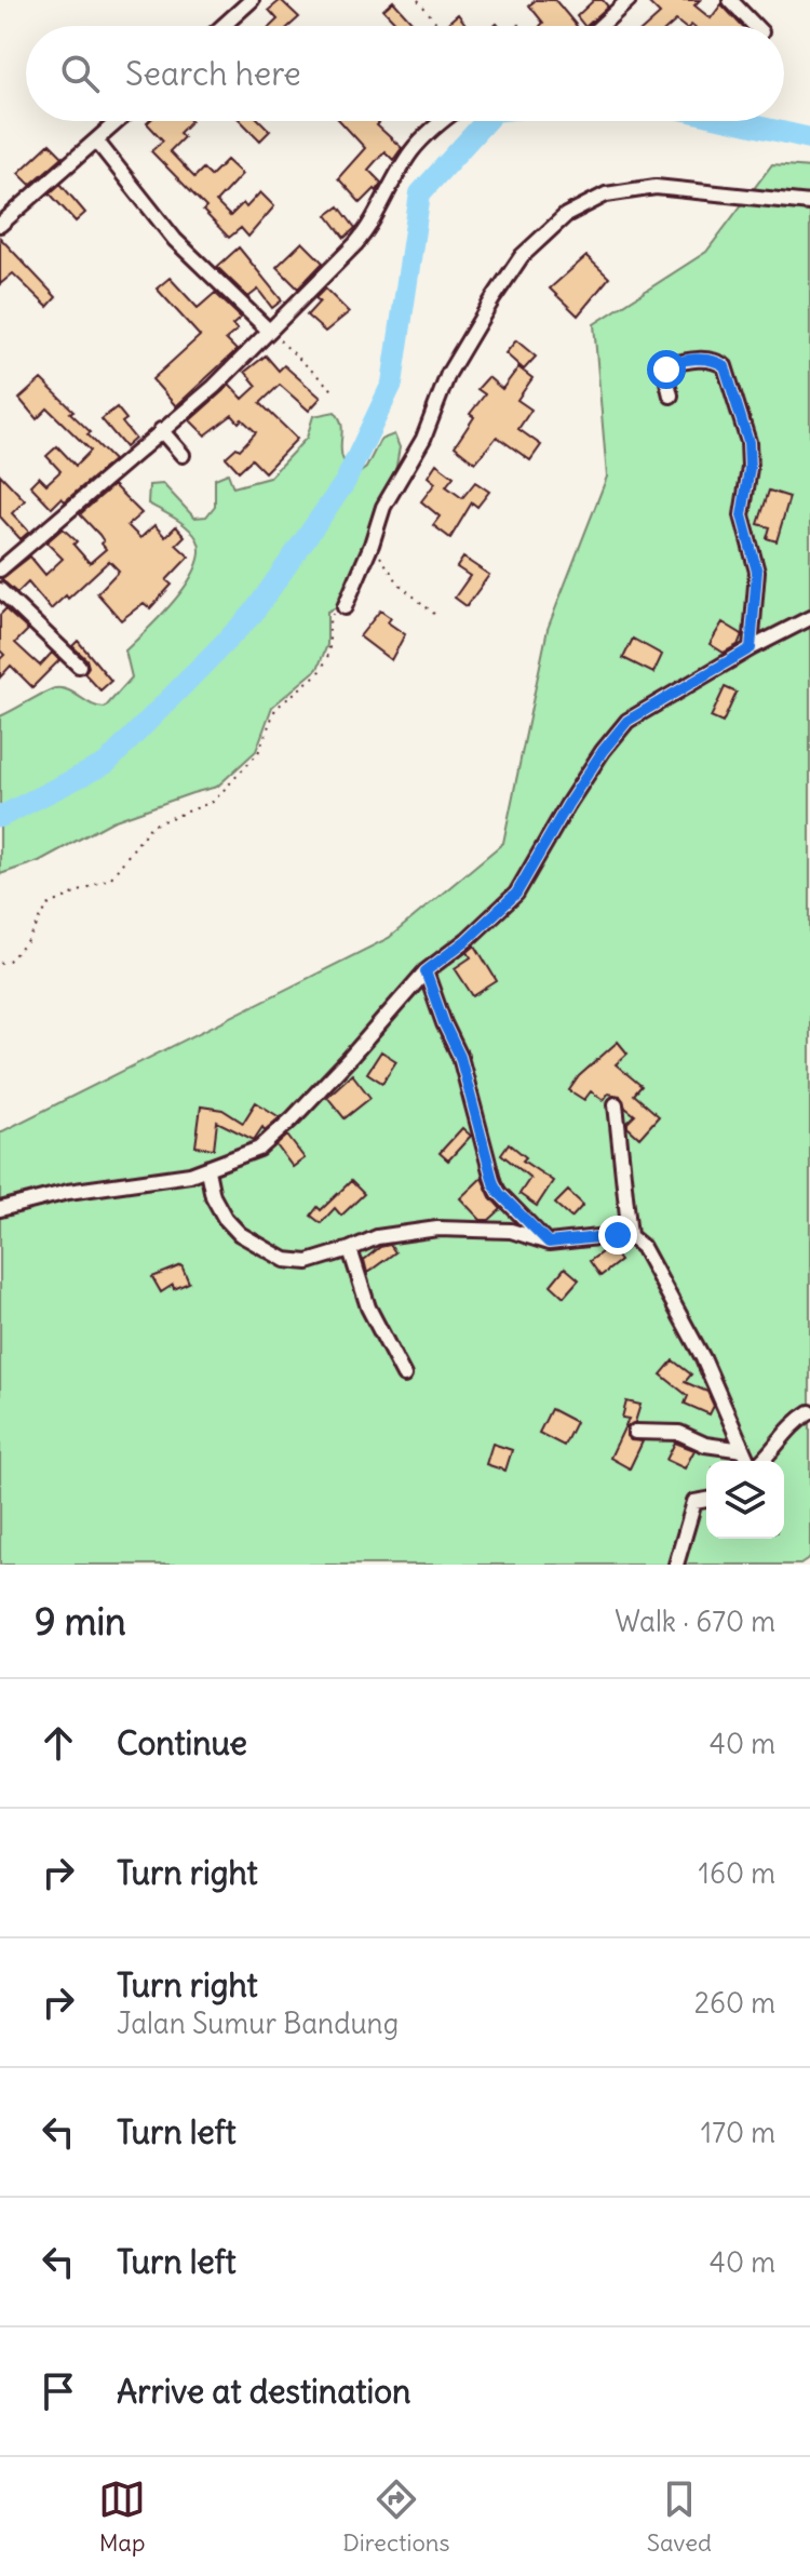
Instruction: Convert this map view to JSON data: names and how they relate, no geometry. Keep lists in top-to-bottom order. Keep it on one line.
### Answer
{"page":{"search":"Search here","heading":["9 min","Walk · 670 m"],"list":[["Continue","40 m"],["Turn right","160 m"],["Turn right","Jalan Sumur Bandung","260 m"],["Turn left","170 m"],["Turn left","40 m"],"Arrive at destination"],"nav":["Map","Directions","Saved"]}}
